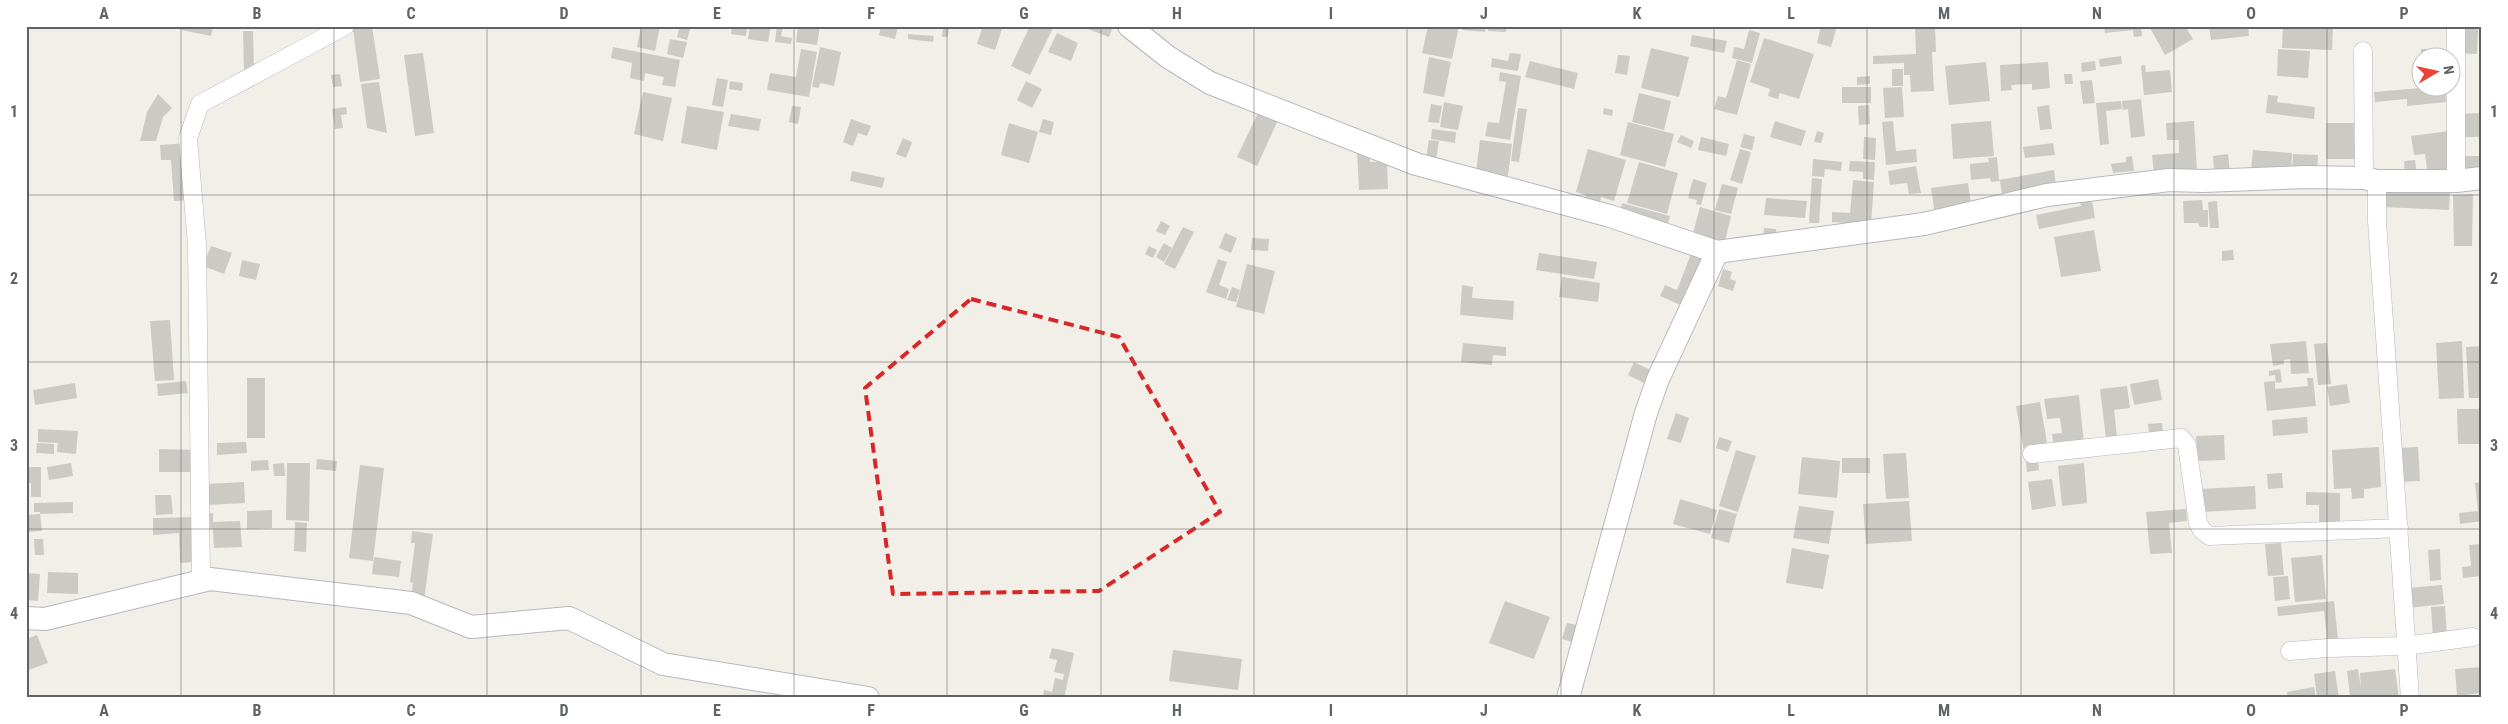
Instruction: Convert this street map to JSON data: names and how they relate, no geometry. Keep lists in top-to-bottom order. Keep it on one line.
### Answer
{"north":"right","grid":{"columns":["A","B","C","D","E","F","G","H","I","J","K","L","M","N","O","P"],"rows":["1","2","3","4"]}}
